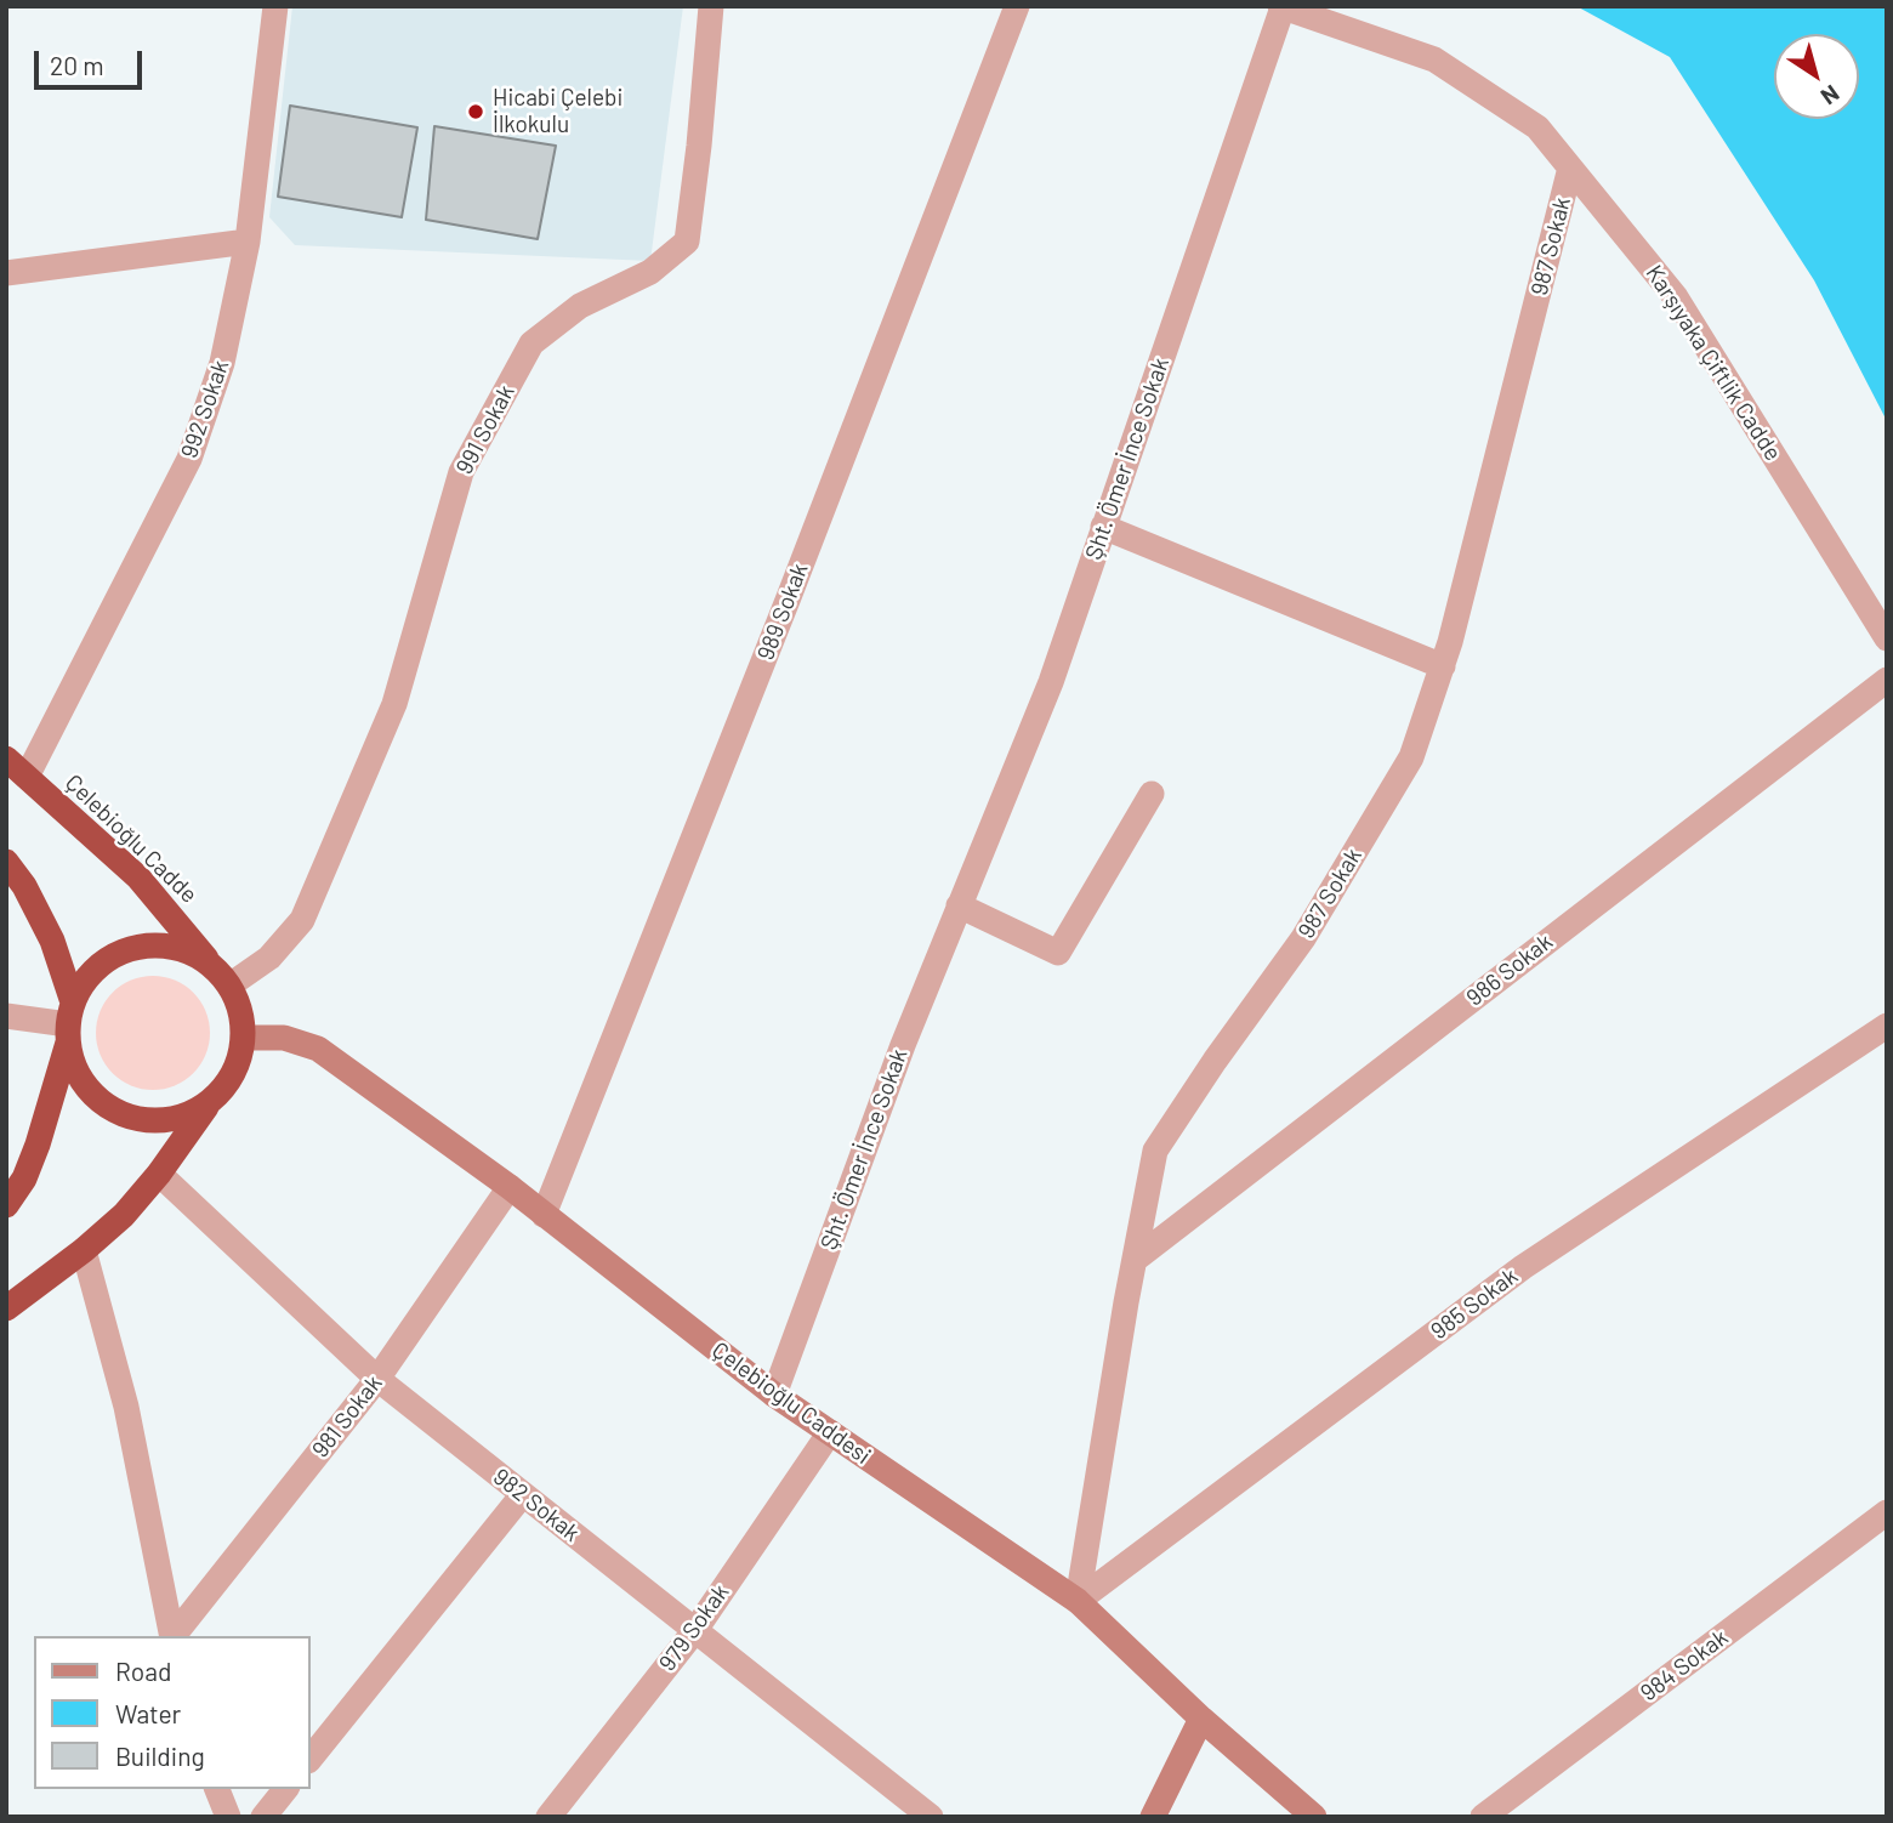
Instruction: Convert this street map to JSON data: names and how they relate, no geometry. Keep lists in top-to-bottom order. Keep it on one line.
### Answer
{"streets":{"highway":["Çelebioğlu Cadde"],"main road":["Çelebioğlu Caddesi"],"street":["987 Sokak","Karşıyaka Çiftlik Cadde","992 Sokak","991 Sokak","Şht. Ömer İnce Sokak","989 Sokak","986 Sokak","985 Sokak","981 Sokak","982 Sokak","979 Sokak","984 Sokak"]},"crossings":[["987 Sokak","Karşıyaka Çiftlik Cadde"],["987 Sokak","986 Sokak"],["987 Sokak","985 Sokak"],["987 Sokak","Çelebioğlu Caddesi"],["Karşıyaka Çiftlik Cadde","Şht. Ömer İnce Sokak"],["992 Sokak","Çelebioğlu Cadde"],["991 Sokak","Çelebioğlu Cadde"],["991 Sokak","Çelebioğlu Caddesi"],["Şht. Ömer İnce Sokak","Çelebioğlu Caddesi"],["989 Sokak","Çelebioğlu Caddesi"],["Çelebioğlu Cadde","Çelebioğlu Caddesi"],["985 Sokak","Çelebioğlu Caddesi"],["Çelebioğlu Caddesi","981 Sokak"],["Çelebioğlu Caddesi","979 Sokak"],["981 Sokak","982 Sokak"],["982 Sokak","979 Sokak"]],"places":["Hicabi Çelebi İlkokulu"],"legend":["Road","Water","Building"],"scale_bar":"20 m","north":"bottom right"}
